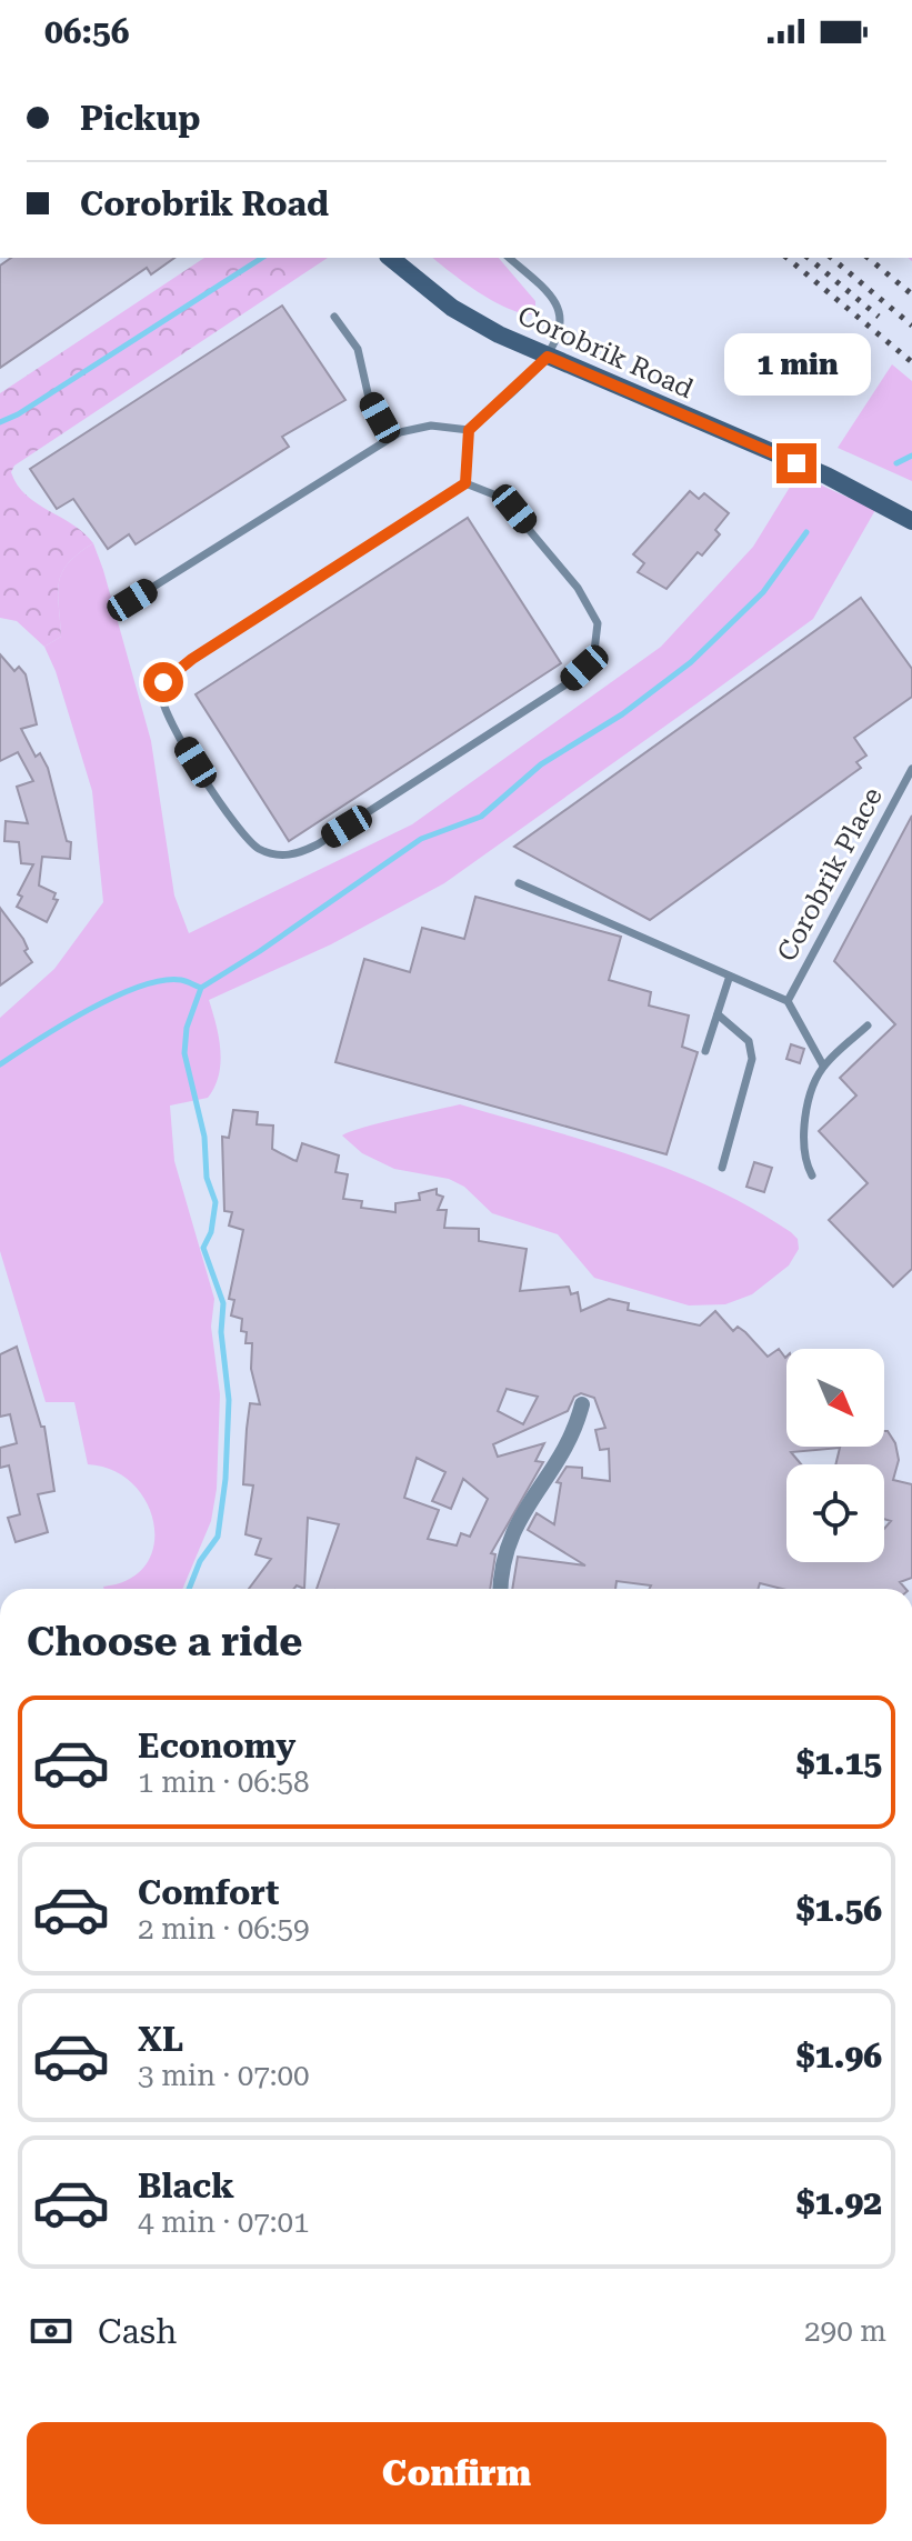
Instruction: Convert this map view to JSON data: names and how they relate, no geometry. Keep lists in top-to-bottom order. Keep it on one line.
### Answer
{"streets":{"street":["Corobrik Road"],"lane":["Corobrik Place"]},"north":"bottom right","page":{"status":"06:56","banner":["Pickup","Corobrik Road"],"bubble":"1 min","heading":"Choose a ride","list":[{"name":"Economy","note":"1 min · 06:58","value":"$1.15"},{"name":"Comfort","note":"2 min · 06:59","value":"$1.56"},{"name":"XL","note":"3 min · 07:00","value":"$1.96"},{"name":"Black","note":"4 min · 07:01","value":"$1.92"}],"pay":["Cash","290 m"],"buttons":"Confirm"}}
